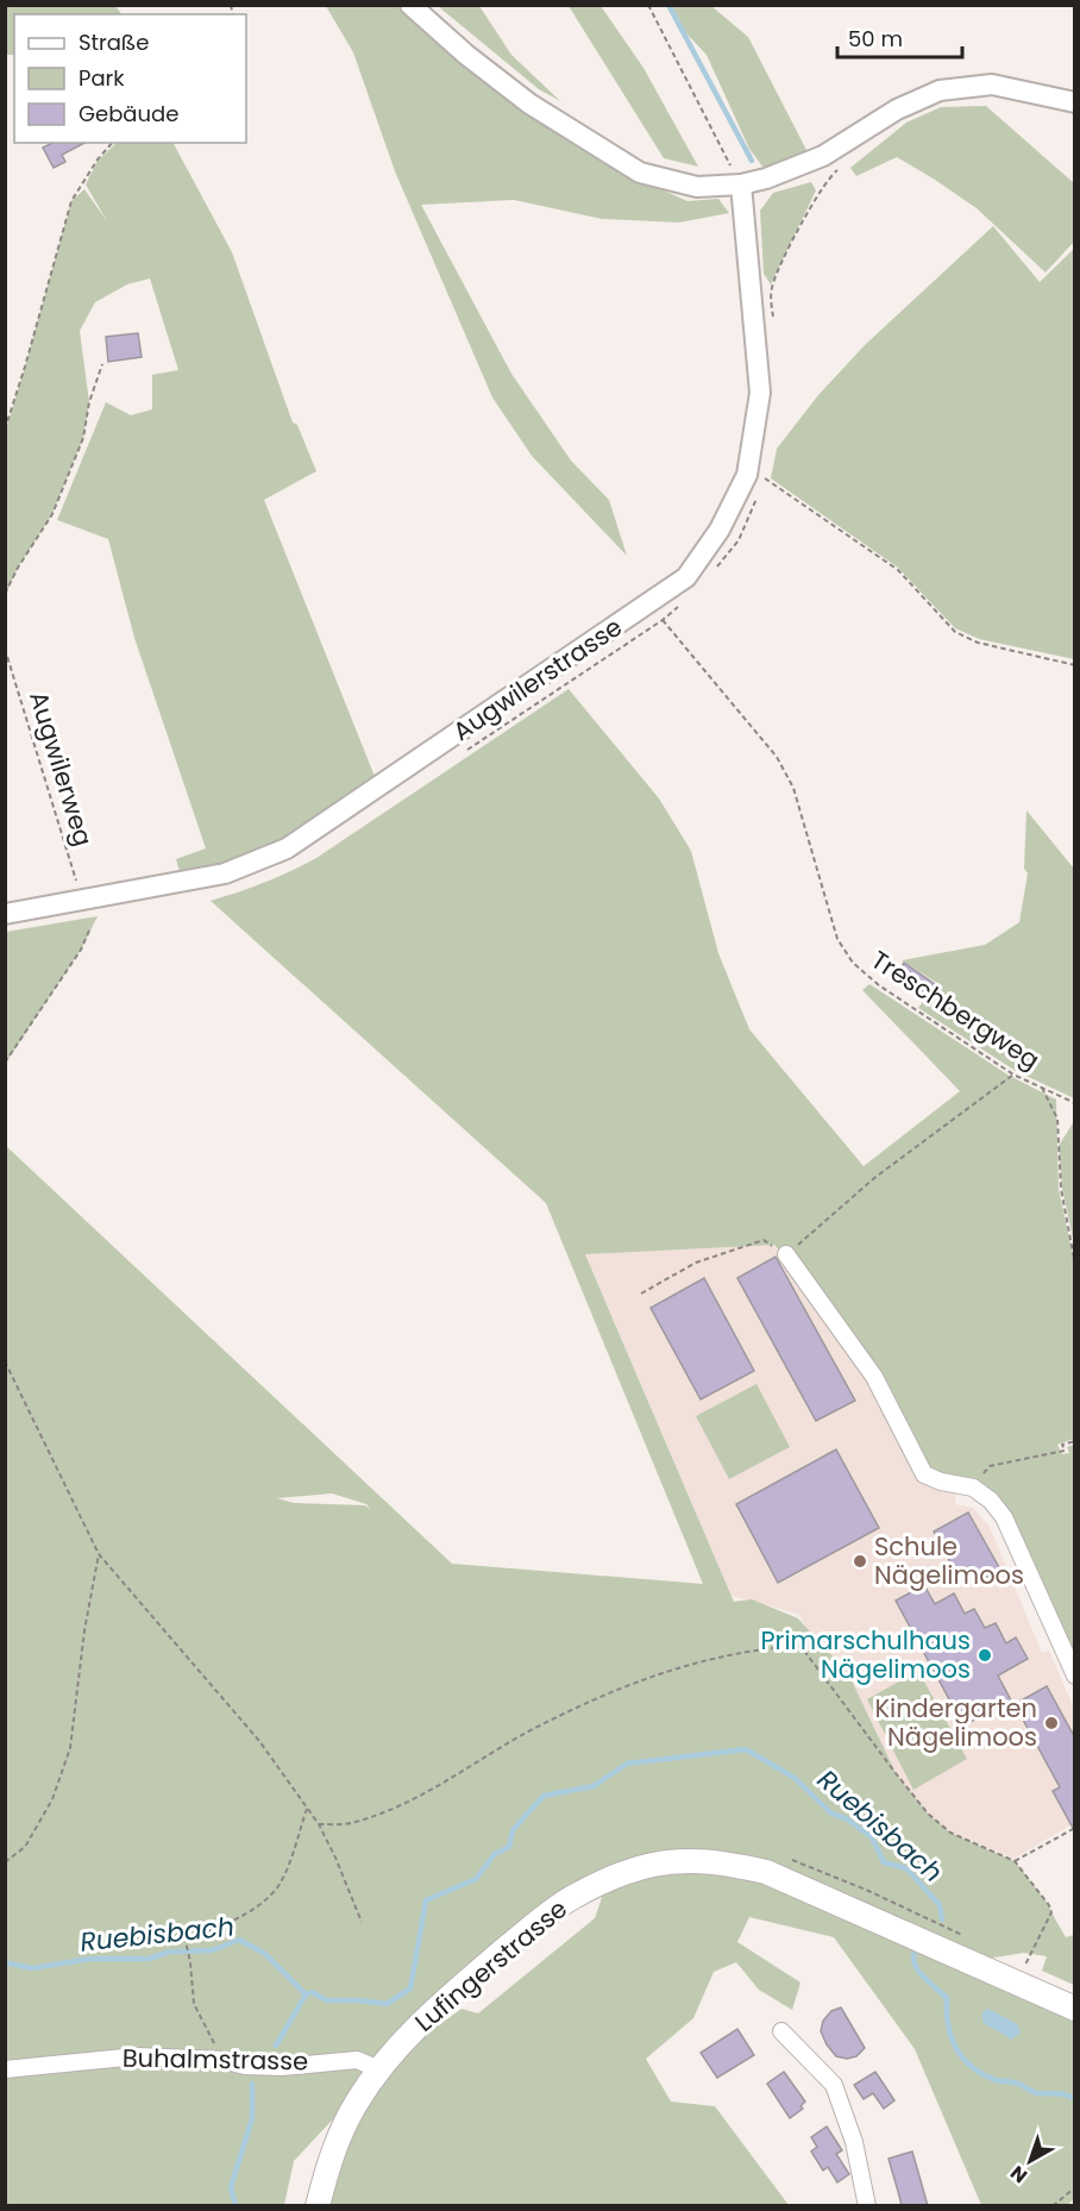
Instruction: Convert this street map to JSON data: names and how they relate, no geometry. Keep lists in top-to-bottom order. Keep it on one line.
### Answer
{"streets":{"main road":["Lufingerstrasse"],"street":["Augwilerstrasse","Buhalmstrasse"],"path":["Augwilerweg","Treschbergweg"]},"crossings":[["Augwilerstrasse","Augwilerweg"],["Lufingerstrasse","Buhalmstrasse"]],"water":["Ruebisbach"],"places":["Schule Nägelimoos","Primarschulhaus Nägelimoos","Kindergarten Nägelimoos"],"legend":["Straße","Park","Gebäude"],"scale_bar":"50 m","north":"bottom left"}
